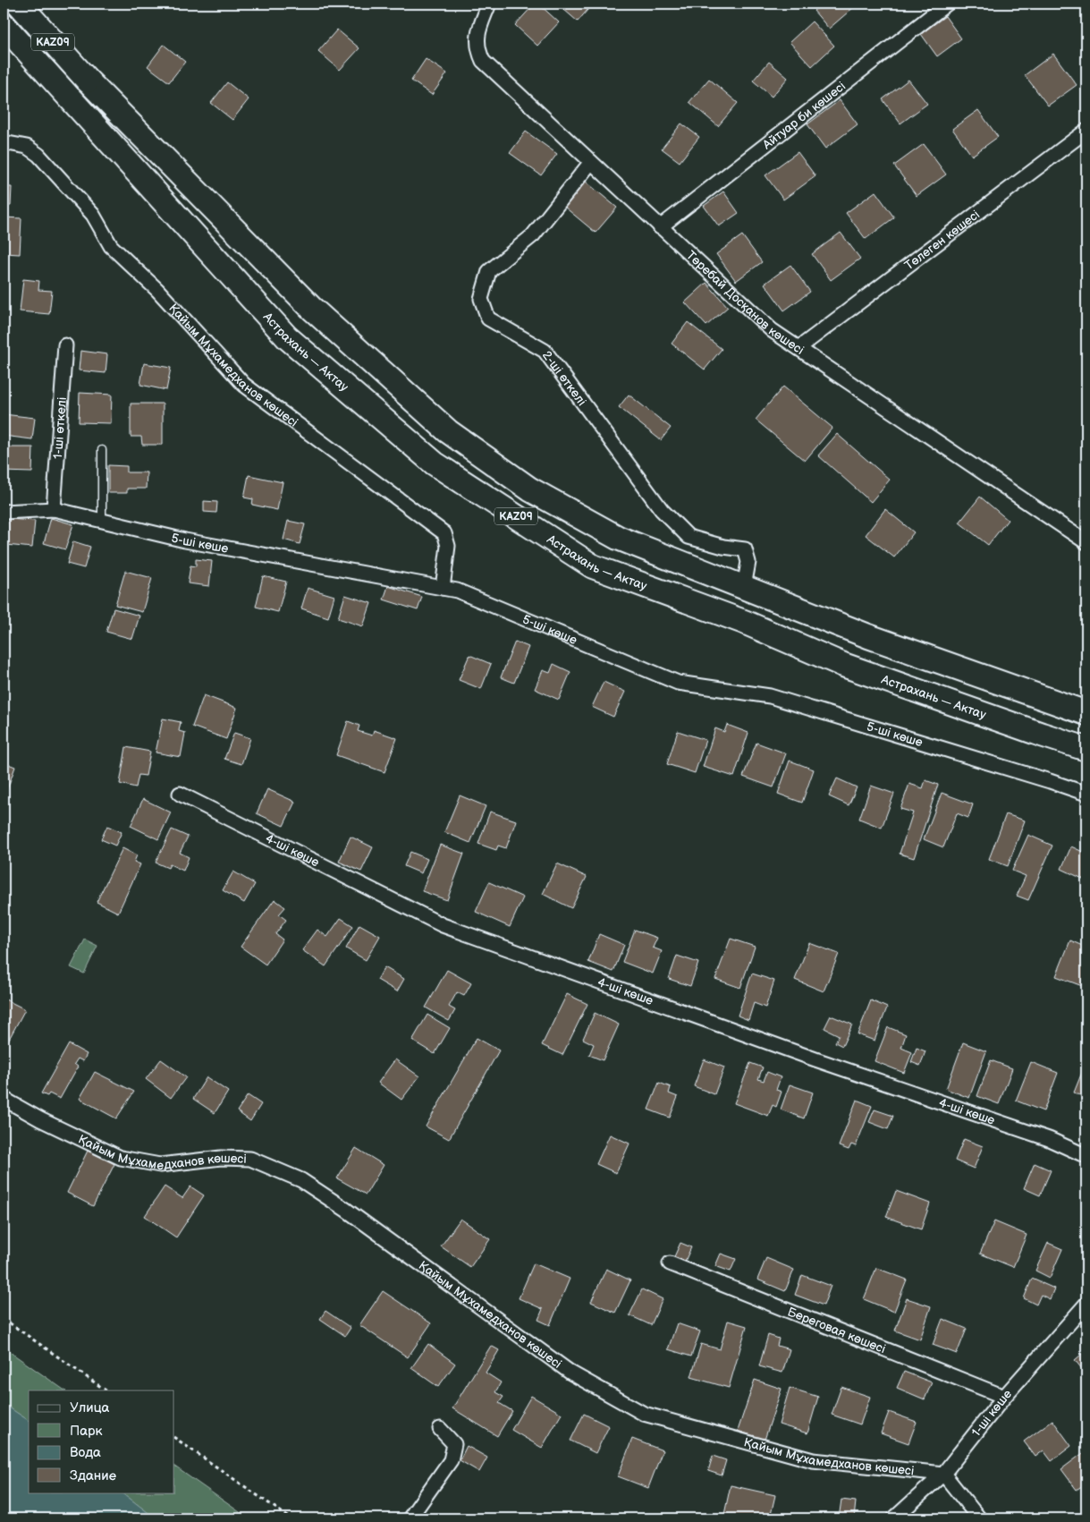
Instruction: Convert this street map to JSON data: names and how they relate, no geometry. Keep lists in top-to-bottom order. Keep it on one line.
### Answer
{"streets":{"highway":["KAZ09","Астрахань — Актау"],"street":["Айтуар би көшесі","Төлеген көшесі","Төребай Досқанов көшесі","Қайым Мұхамедханов көшесi","2-ші өткелі","1-ші өткелі","5-шi көше","4-шi көше","Береговая көшесі","1-ші көше"]},"crossings":[["KAZ09","2-ші өткелі"],["Айтуар би көшесі","Төребай Досқанов көшесі"],["Төлеген көшесі","Төребай Досқанов көшесі"],["Төребай Досқанов көшесі","2-ші өткелі"],["Қайым Мұхамедханов көшесi","5-шi көше"],["Қайым Мұхамедханов көшесi","1-ші көше"],["1-ші өткелі","5-шi көше"],["Береговая көшесі","1-ші көше"]],"legend":["Улица","Парк","Вода","Здание"]}
